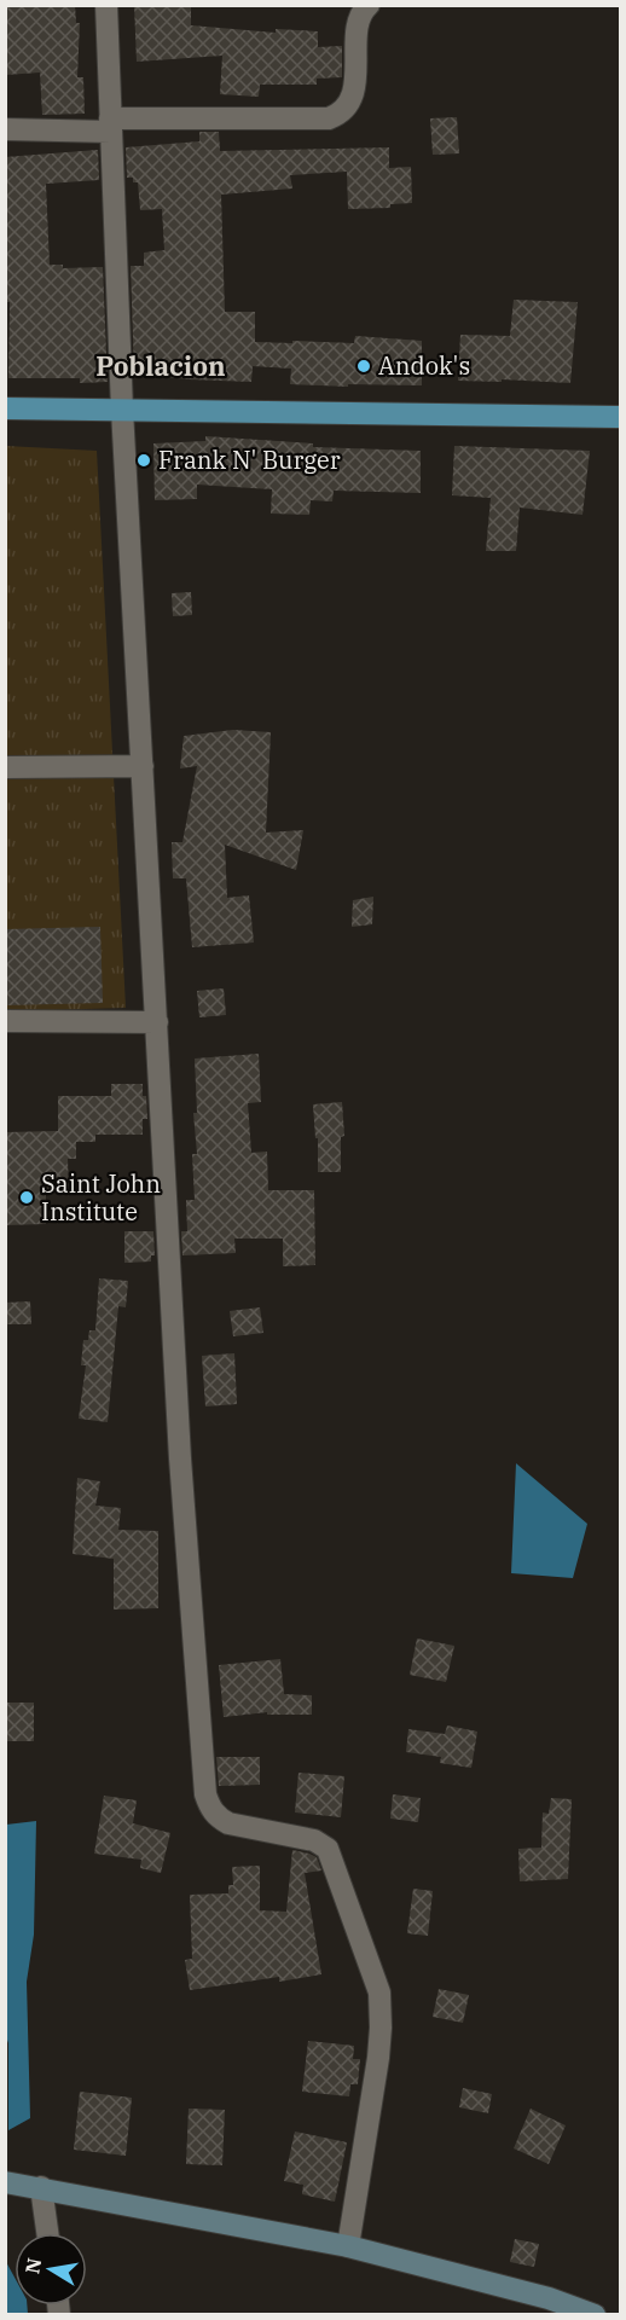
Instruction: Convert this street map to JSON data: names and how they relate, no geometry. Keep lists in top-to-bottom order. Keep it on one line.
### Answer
{"districts":["Poblacion"],"places":["Andok's","Frank N' Burger","Saint John Institute"],"north":"left"}
